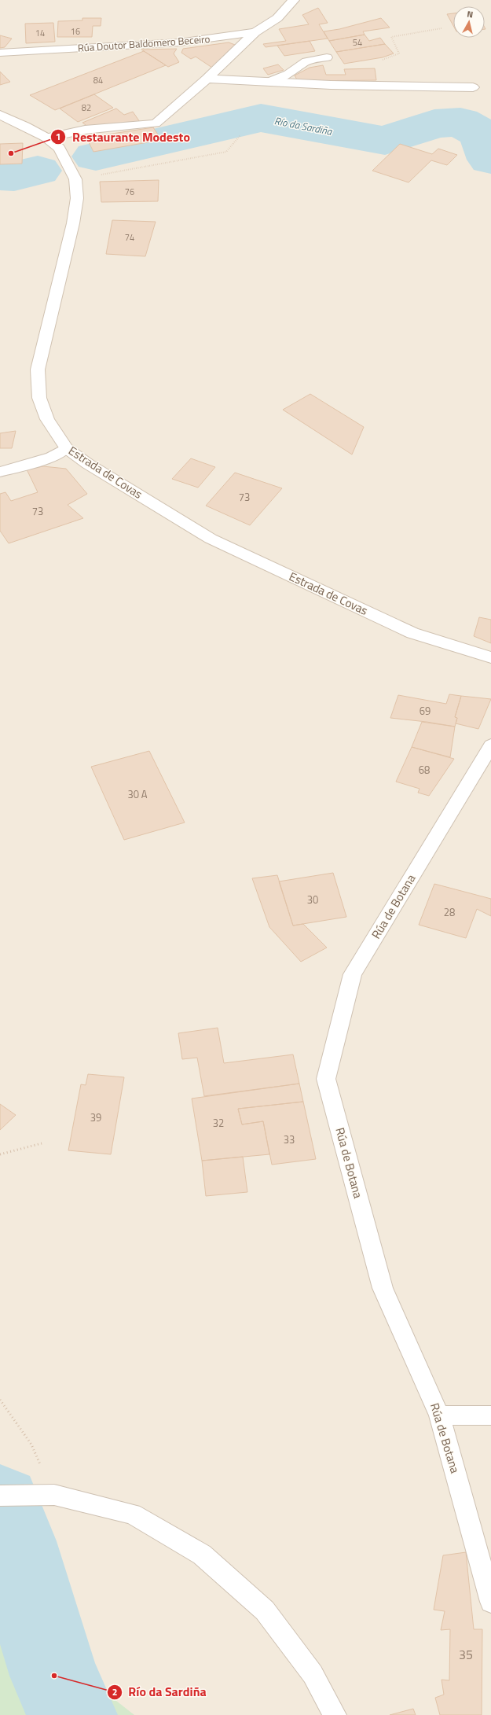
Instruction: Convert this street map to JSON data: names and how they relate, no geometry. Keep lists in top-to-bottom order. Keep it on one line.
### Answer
{"streets":{"street":["Rúa Doutor Baldomero Beceiro","Estrada de Covas","Rúa de Botana"]},"water":["Río da Sardiña"],"places":["Restaurante Modesto","Río da Sardiña"],"house_numbers":["16","14","54","84","82","76","74","73","73","69","68","30 A","30","28","39","32","33","35"],"north":"top"}
